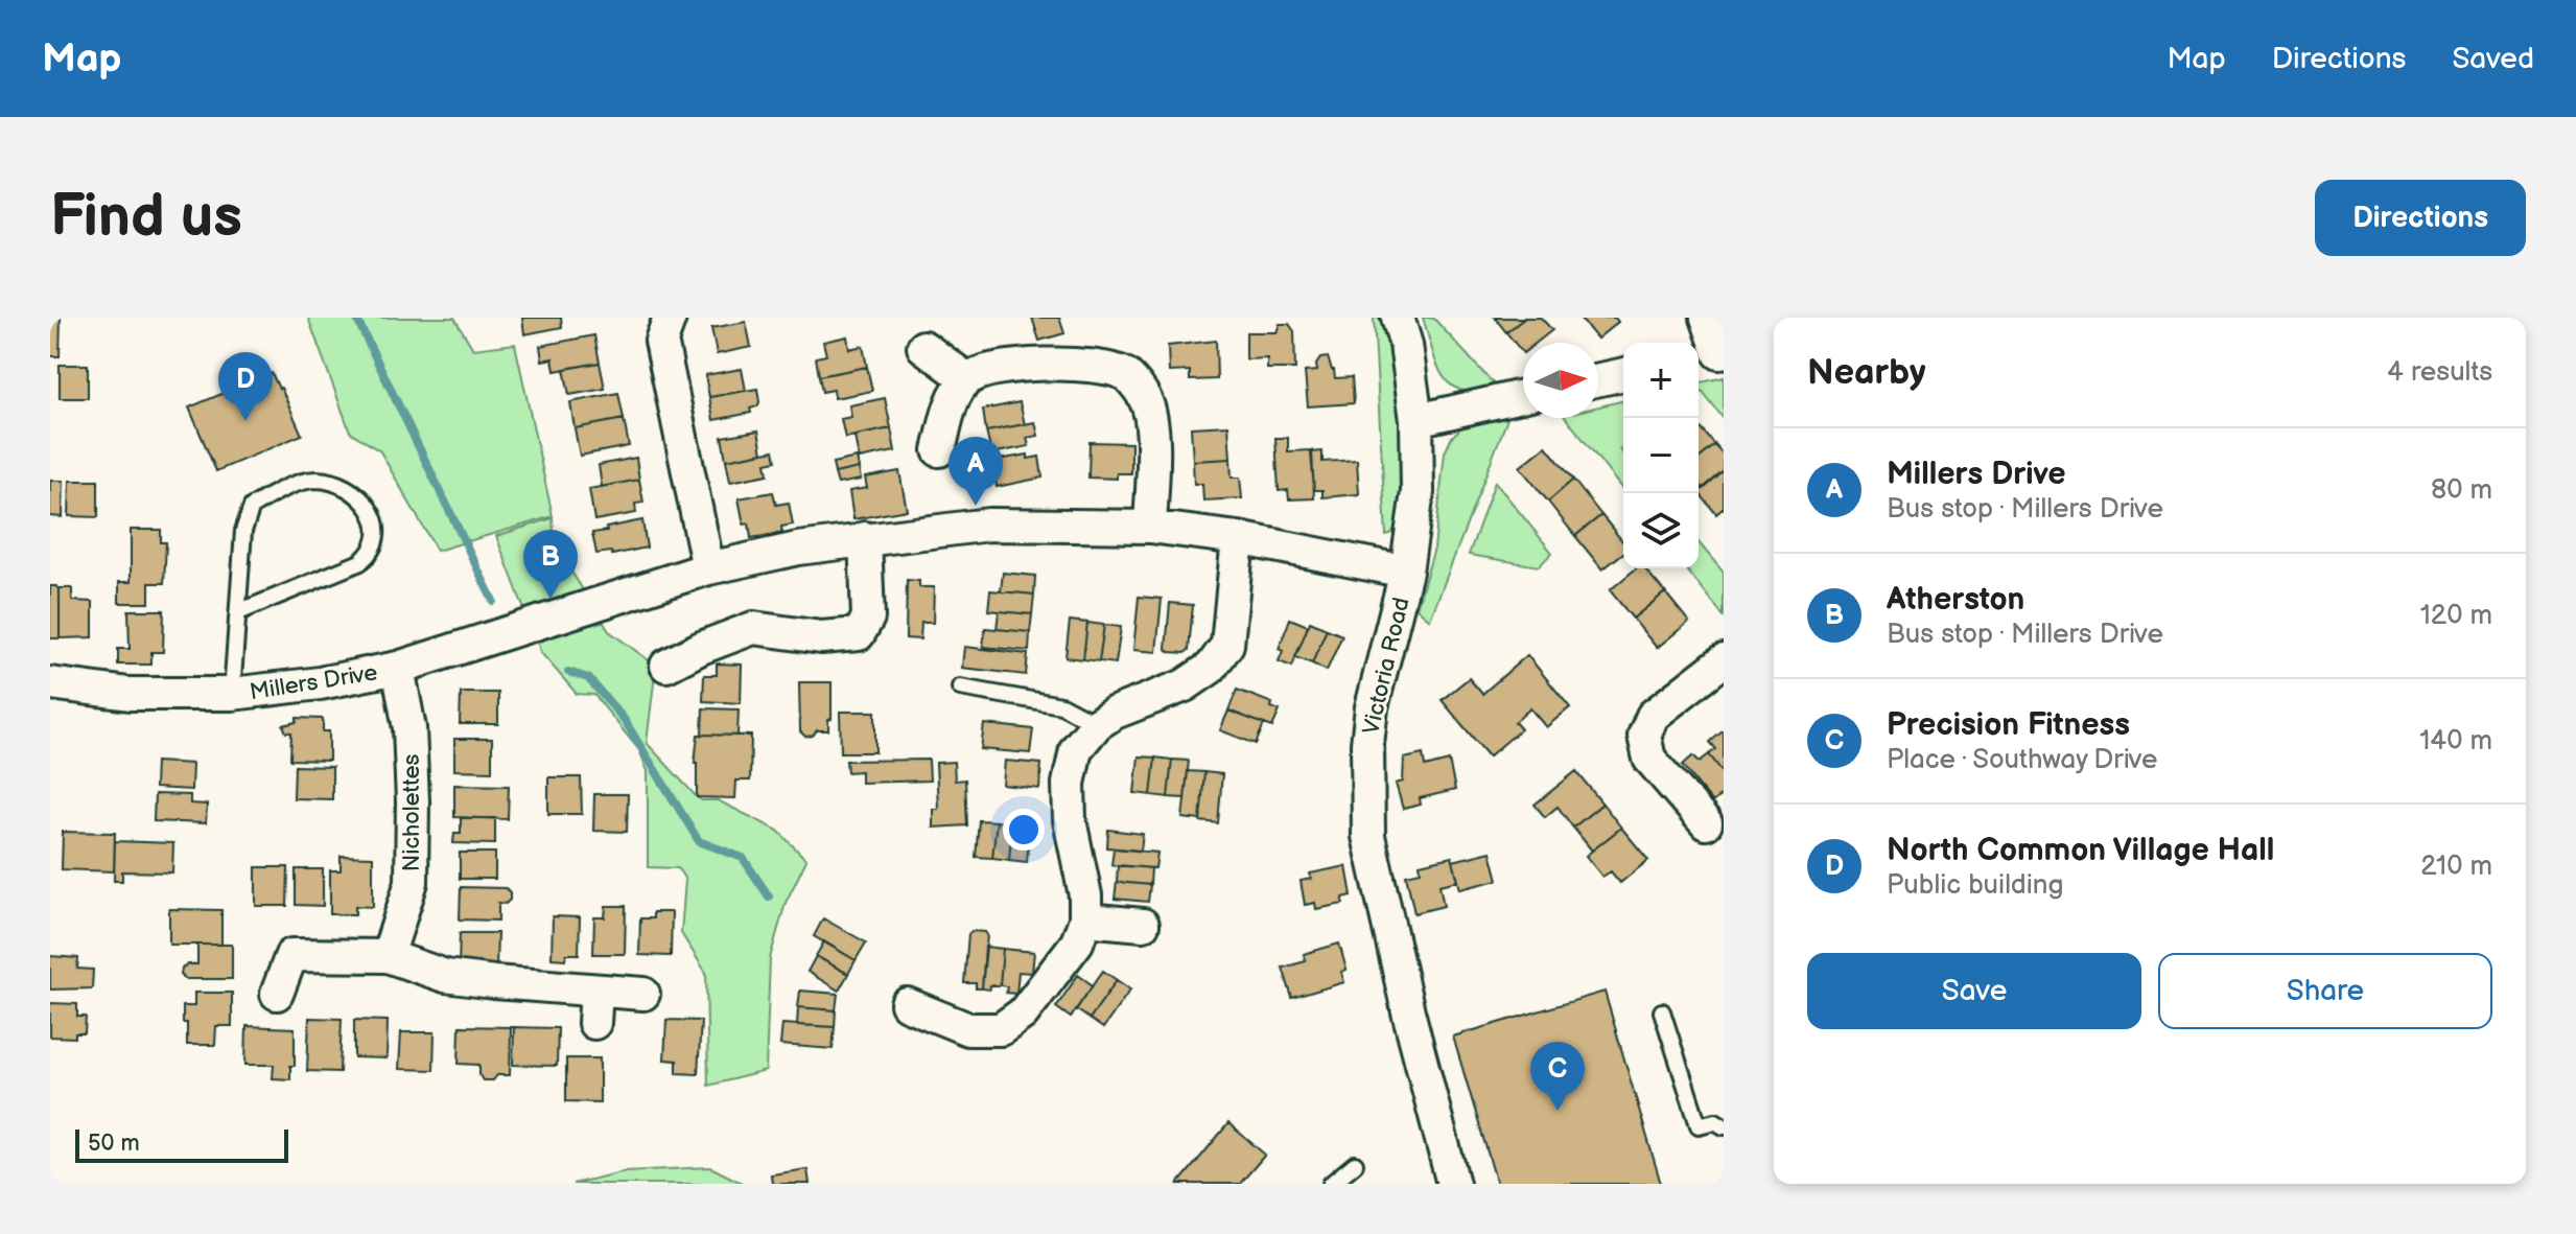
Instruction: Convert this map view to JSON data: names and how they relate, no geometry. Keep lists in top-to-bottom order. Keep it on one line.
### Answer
{"streets":{"street":["Victoria Road","Millers Drive","Nicholettes"]},"crossings":[["Victoria Road","Millers Drive"],["Millers Drive","Nicholettes"]],"scale_bar":"50 m","north":"right","page":{"header":"Map","nav":["Map","Directions","Saved"],"buttons":["Directions",["Save","Share"]],"title":"Find us","heading":["Nearby","4 results"],"map_buttons":["+","−"],"pins":["D","A","B","C"],"list":[{"mark":"A","name":"Millers Drive","note":"Bus stop · Millers Drive","value":"80 m"},{"mark":"B","name":"Atherston","note":"Bus stop · Millers Drive","value":"120 m"},{"mark":"C","name":"Precision Fitness","note":"Place · Southway Drive","value":"140 m"},{"mark":"D","name":"North Common Village Hall","note":"Public building","value":"210 m"}],"scale":"50 m"}}
